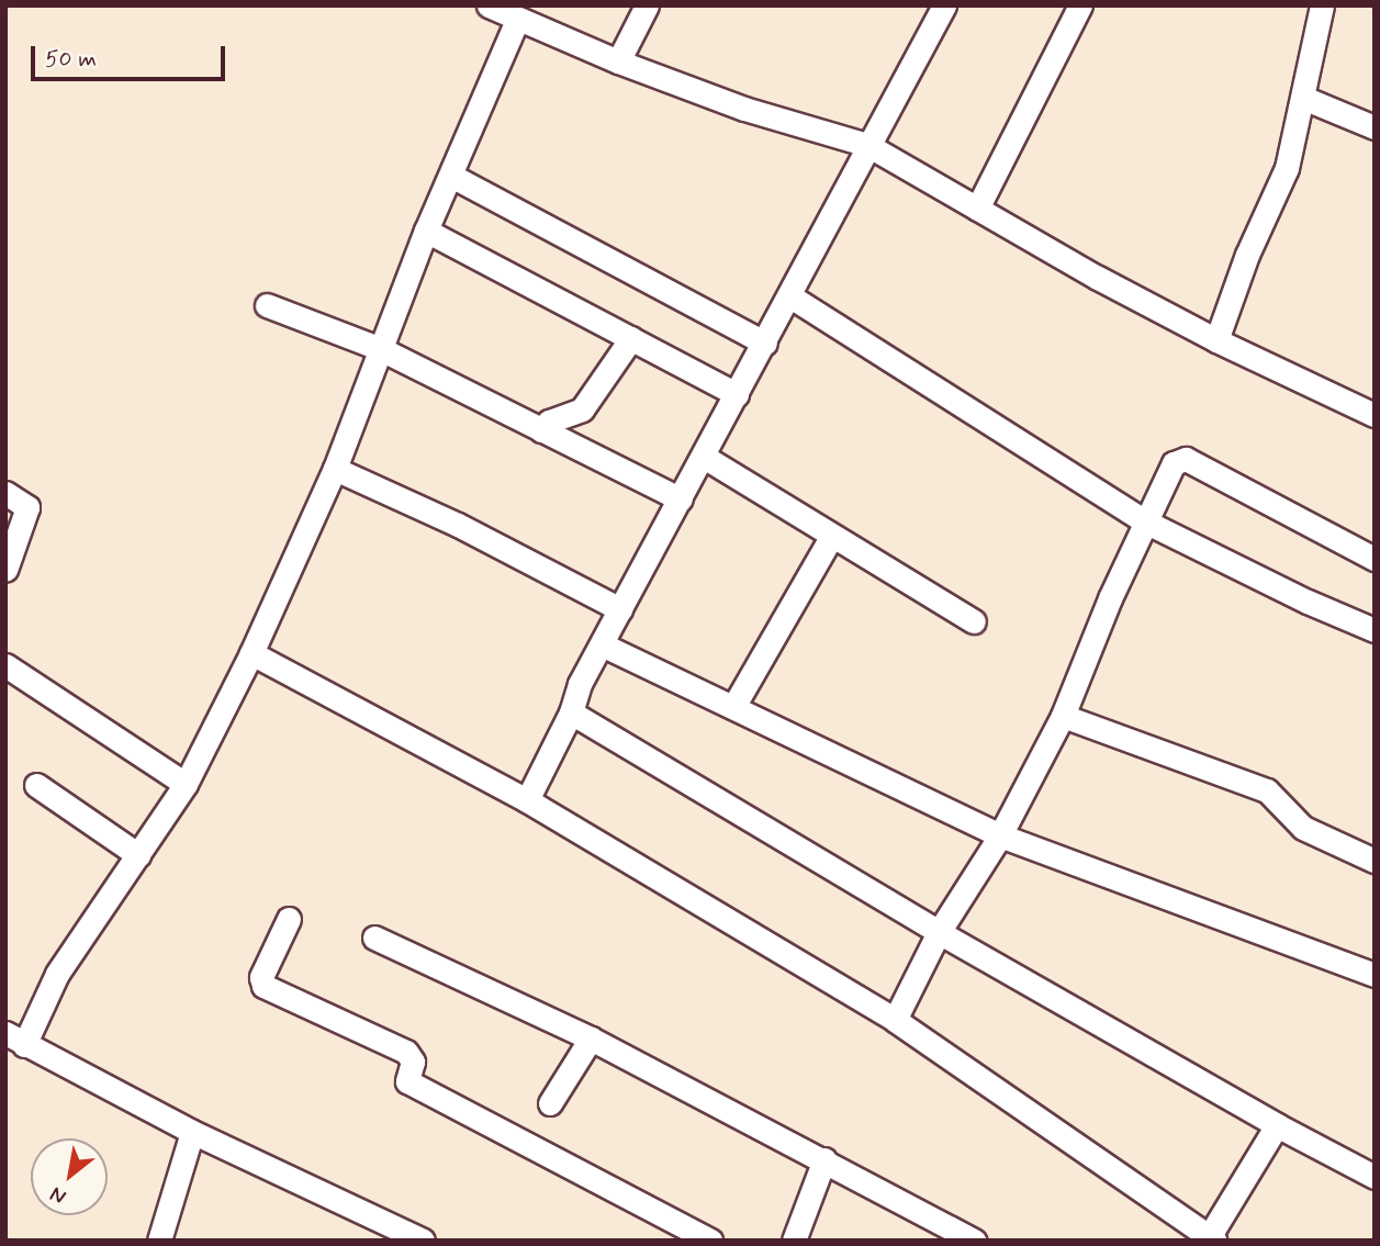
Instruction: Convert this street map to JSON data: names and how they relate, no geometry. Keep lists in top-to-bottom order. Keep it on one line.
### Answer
{"scale_bar":"50 m","north":"bottom left"}
